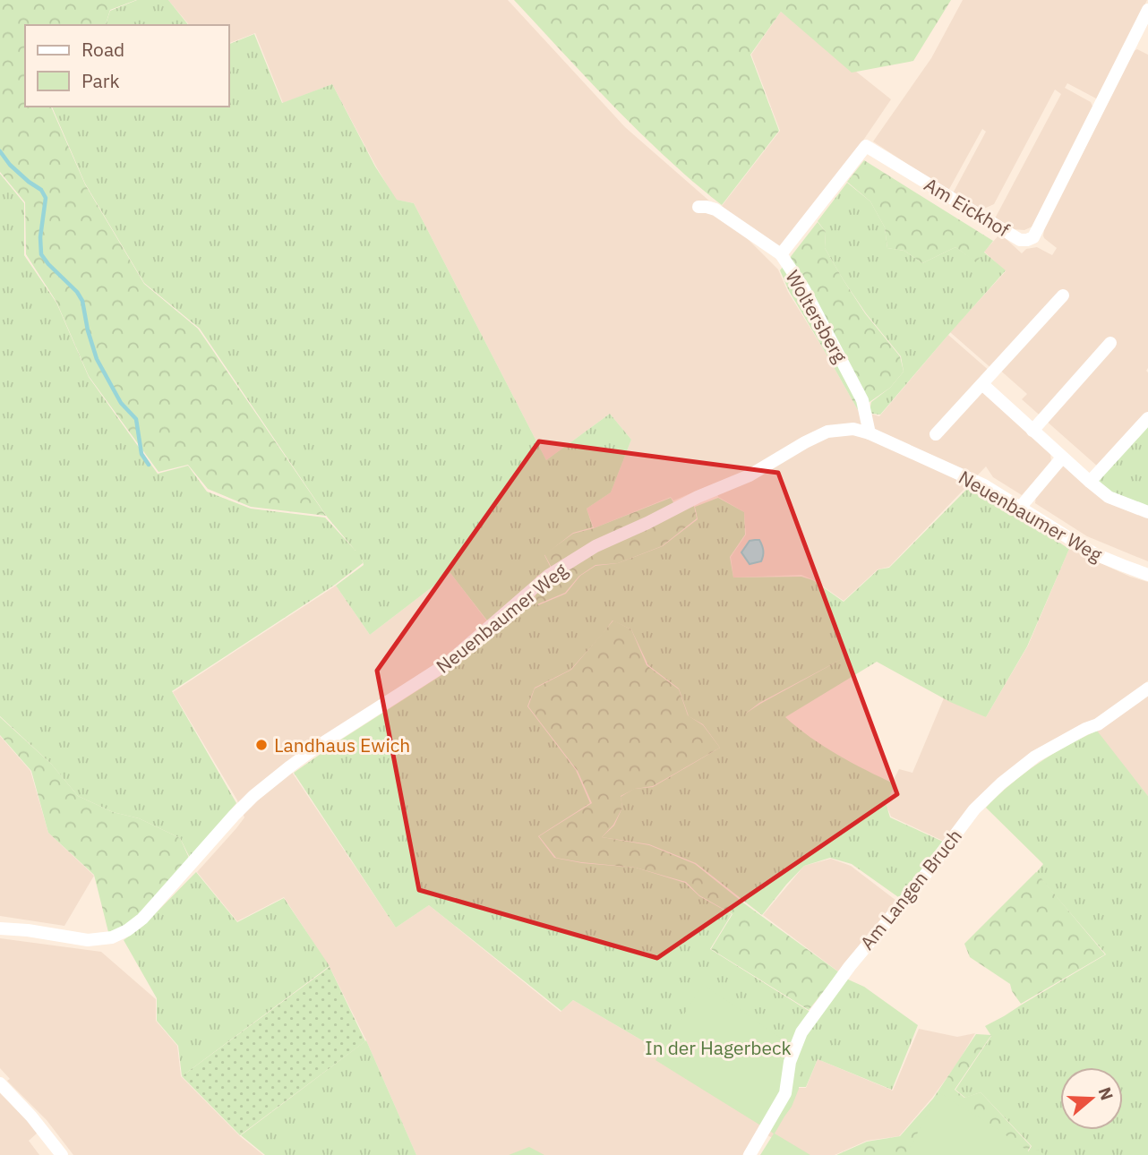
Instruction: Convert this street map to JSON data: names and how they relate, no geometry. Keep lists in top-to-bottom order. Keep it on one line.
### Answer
{"streets":{"street":["Am Eickhof","Woltersberg","Neuenbaumer Weg","Am Langen Bruch"]},"crossings":[["Am Eickhof","Woltersberg"],["Woltersberg","Neuenbaumer Weg"]],"parks":["In der Hagerbeck"],"places":["Landhaus Ewich"],"legend":["Road","Park"],"north":"right"}
